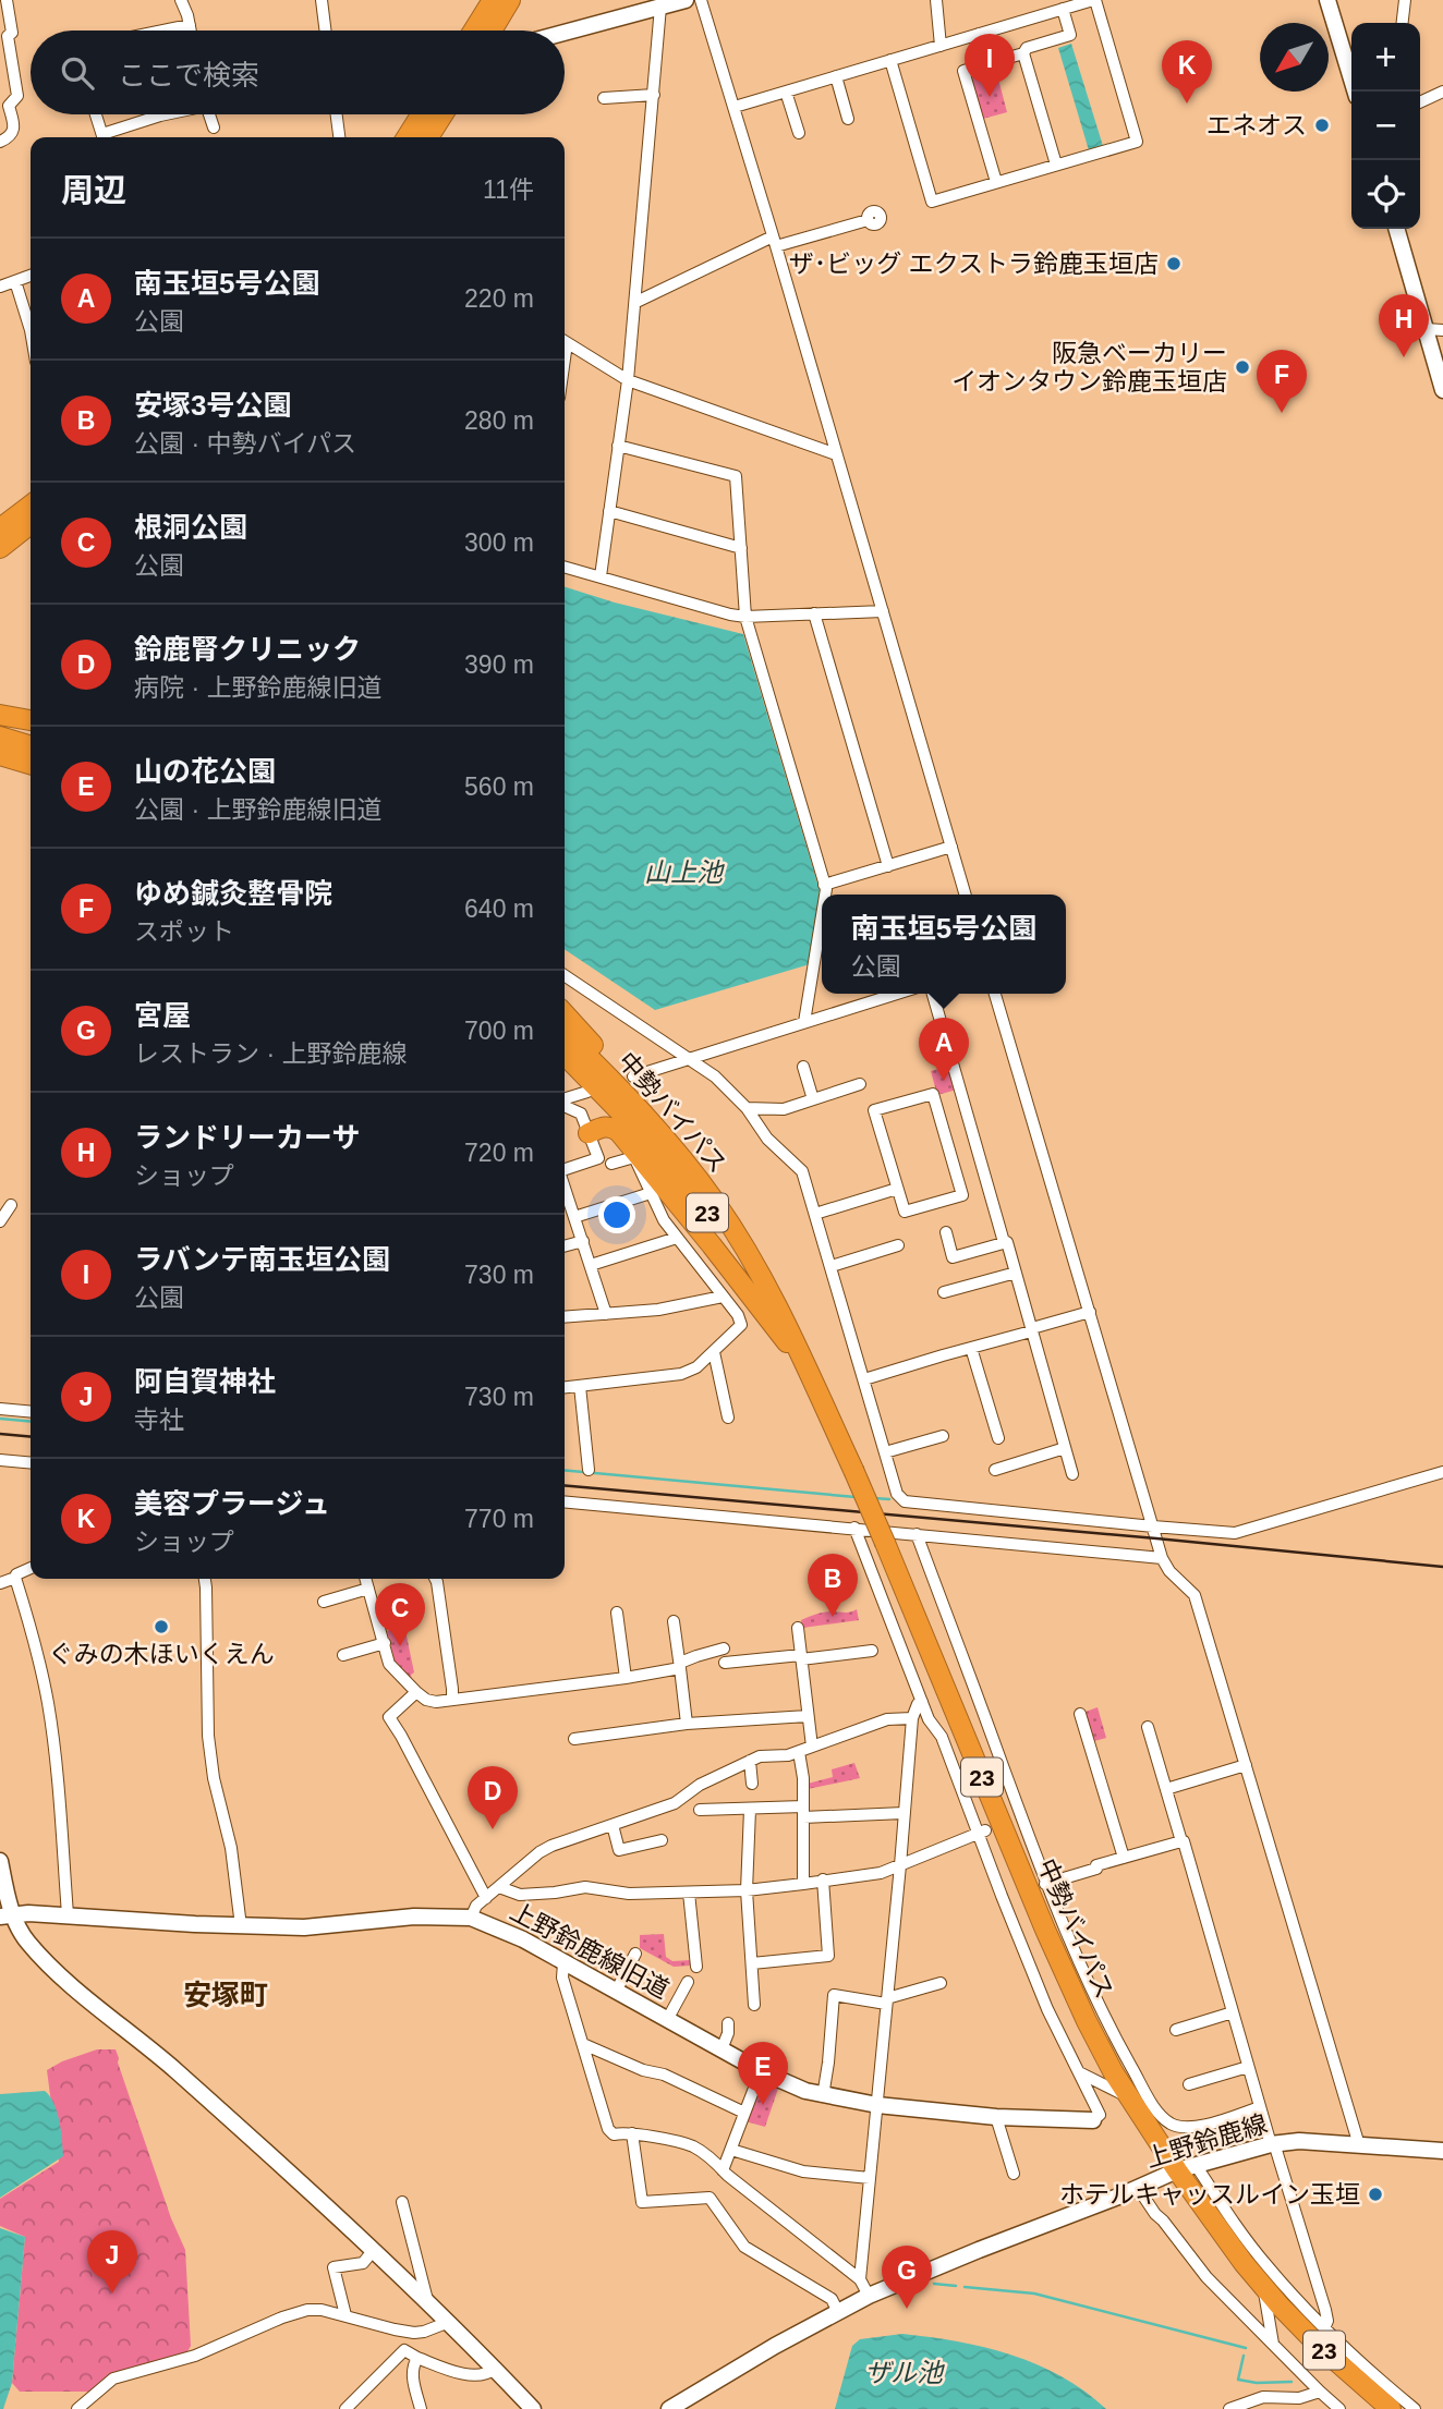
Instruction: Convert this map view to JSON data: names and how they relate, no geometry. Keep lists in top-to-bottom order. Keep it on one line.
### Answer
{"streets":{"highway":["中勢バイパス","23"],"street":["上野鈴鹿線旧道","上野鈴鹿線"]},"crossings":[["中勢バイパス","上野鈴鹿線"]],"districts":["安塚町"],"water":["山上池","ザル池"],"places":["エネオス","ザ･ビッグ エクストラ鈴鹿玉垣店","阪急ベーカリー イオンタウン鈴鹿玉垣店","ぐみの木ほいくえん","ホテルキャッスルイン玉垣"],"north":"bottom left","page":{"map_buttons":["+","−"],"search":"ここで検索","pins":["I","K","H","F","A","B","C","D","E","J","G"],"heading":["周辺","11件"],"list":[{"mark":"A","name":"南玉垣5号公園","note":"公園","value":"220 m"},{"mark":"B","name":"安塚3号公園","note":"公園 · 中勢バイパス","value":"280 m"},{"mark":"C","name":"根洞公園","note":"公園","value":"300 m"},{"mark":"D","name":"鈴鹿腎クリニック","note":"病院 · 上野鈴鹿線旧道","value":"390 m"},{"mark":"E","name":"山の花公園","note":"公園 · 上野鈴鹿線旧道","value":"560 m"},{"mark":"F","name":"ゆめ鍼灸整骨院","note":"スポット","value":"640 m"},{"mark":"G","name":"宮屋","note":"レストラン · 上野鈴鹿線","value":"700 m"},{"mark":"H","name":"ランドリーカーサ","note":"ショップ","value":"720 m"},{"mark":"I","name":"ラバンテ南玉垣公園","note":"公園","value":"730 m"},{"mark":"J","name":"阿自賀神社","note":"寺社","value":"730 m"},{"mark":"K","name":"美容プラージュ","note":"ショップ","value":"770 m"}],"popup":["南玉垣5号公園","公園"]}}
